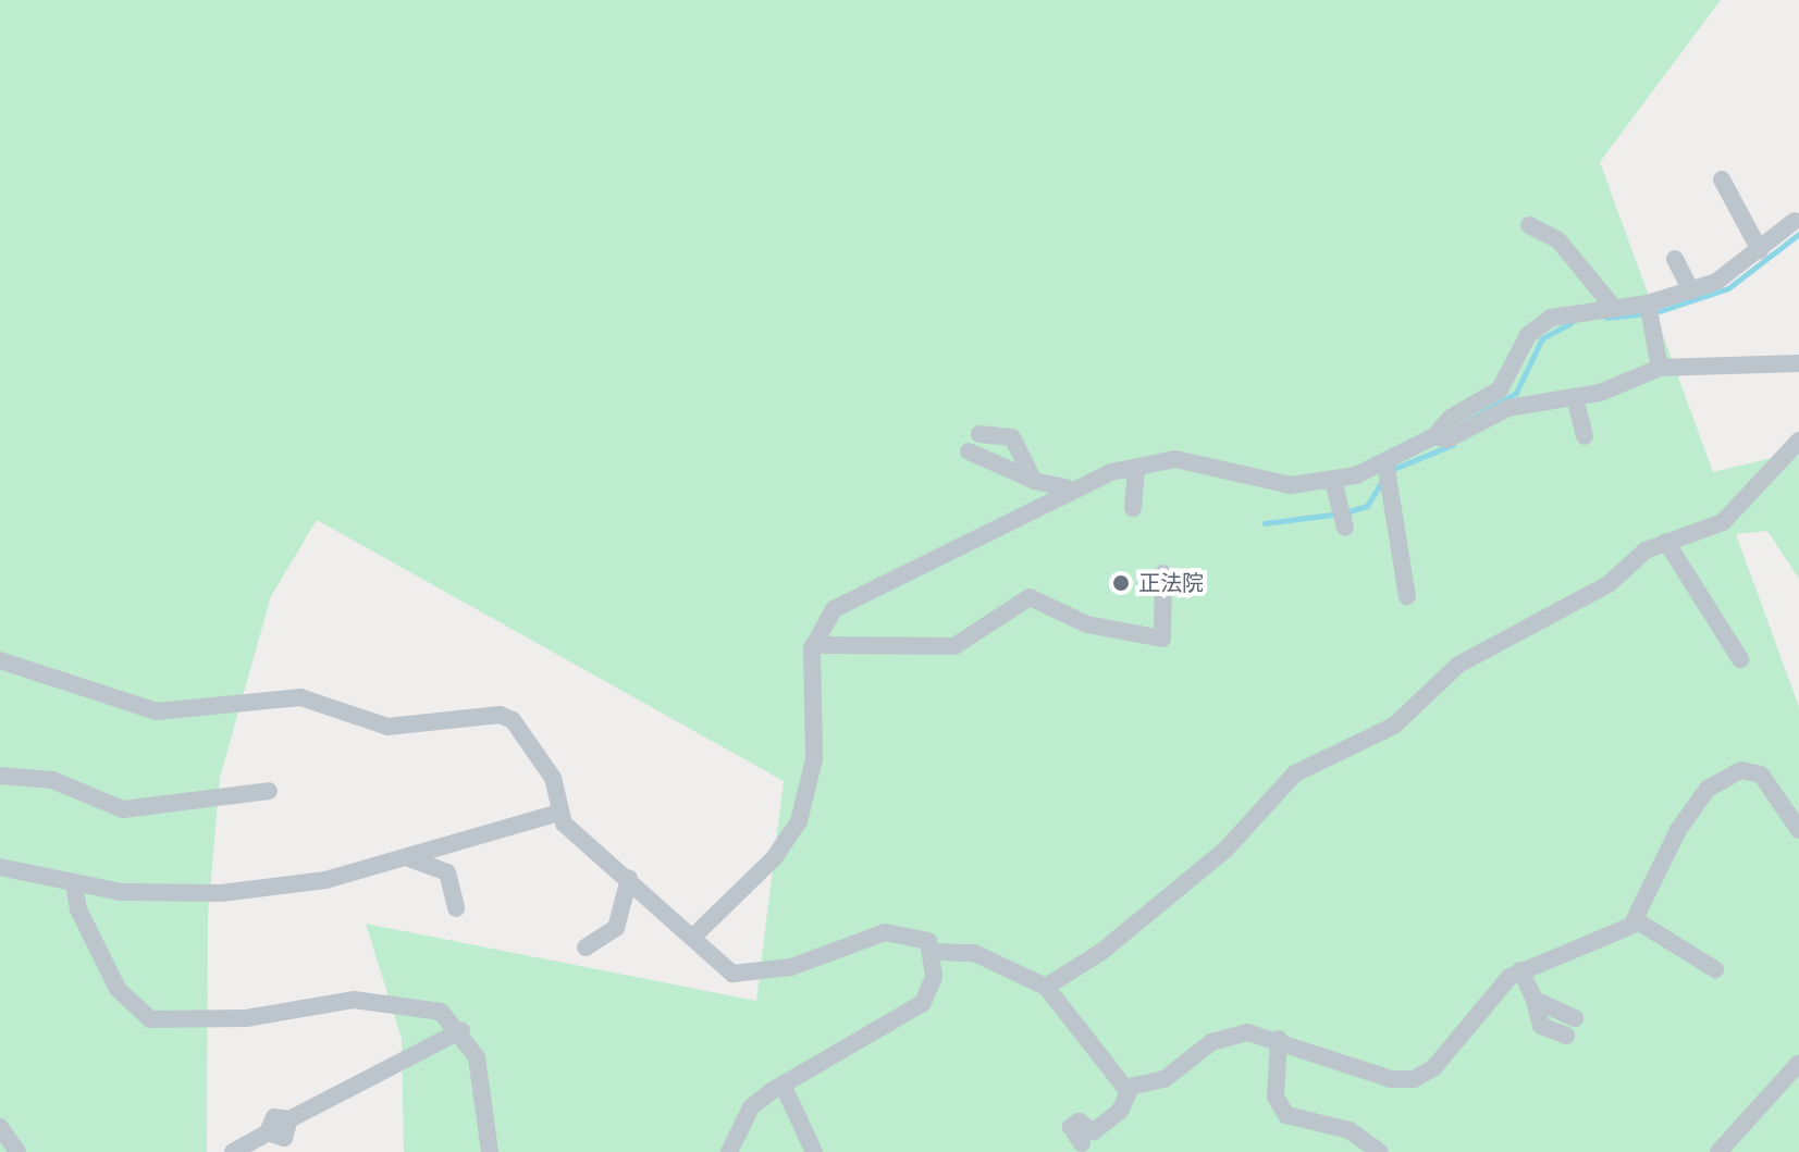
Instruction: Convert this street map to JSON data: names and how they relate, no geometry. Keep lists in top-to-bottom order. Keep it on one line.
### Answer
{"places":["正法院"]}
